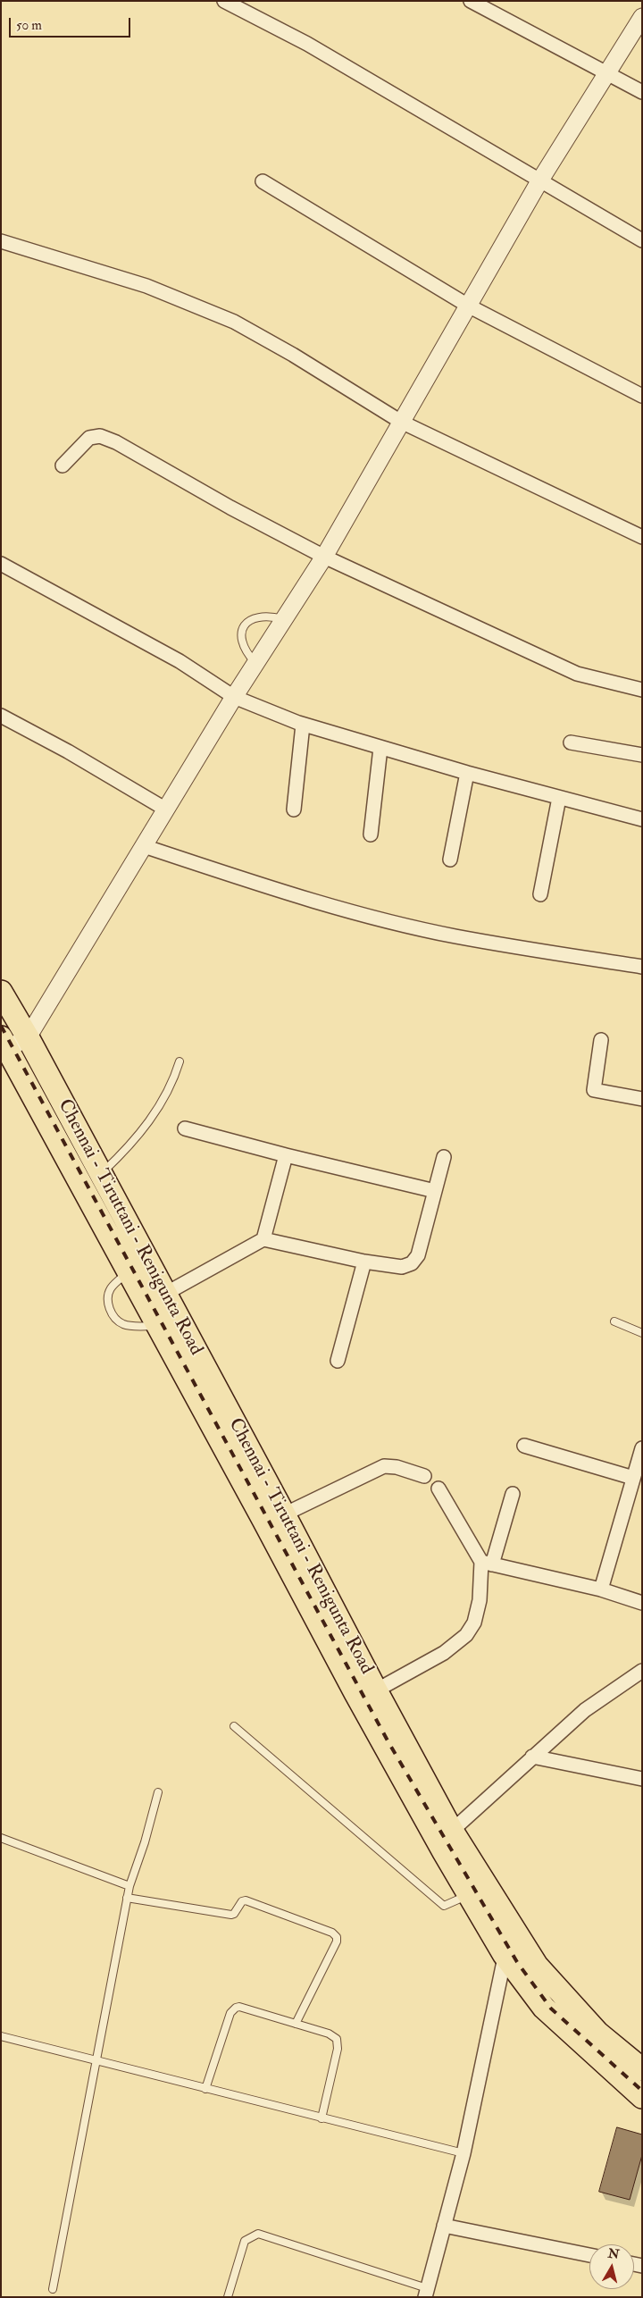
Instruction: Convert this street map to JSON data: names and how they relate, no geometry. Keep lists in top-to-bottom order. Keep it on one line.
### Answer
{"streets":{"highway":["Chennai - Tiruttani - Renigunta Road"]},"scale_bar":"50 m","north":"top"}
